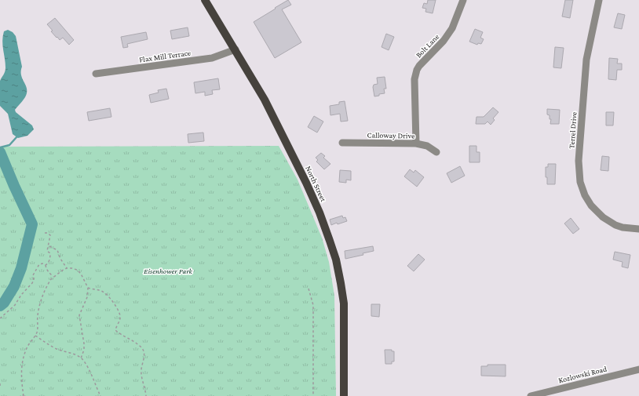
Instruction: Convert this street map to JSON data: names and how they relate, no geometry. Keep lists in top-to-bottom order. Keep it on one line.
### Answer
{"streets":{"main road":["North Street"],"street":["Bolt Lane","Flax Mill Terrace","Terrel Drive","Calloway Drive","Kozlowski Road"]},"crossings":[["Bolt Lane","Calloway Drive"],["Flax Mill Terrace","North Street"]],"parks":["Eisenhower Park"]}
